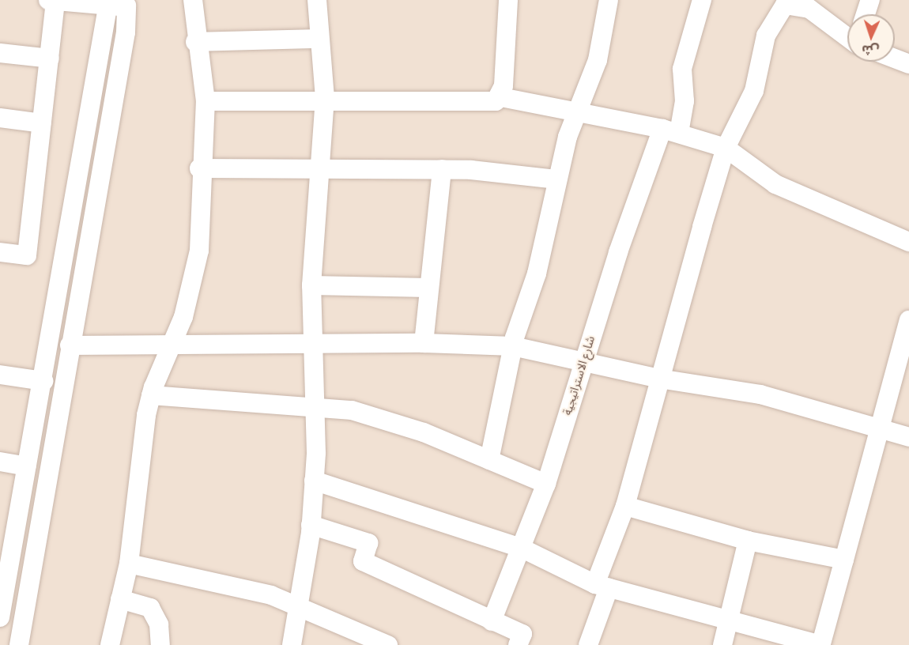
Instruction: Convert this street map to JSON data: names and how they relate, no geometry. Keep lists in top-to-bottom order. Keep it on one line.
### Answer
{"streets":{"street":["شارع الاستراتيجية"]},"north":"bottom"}
